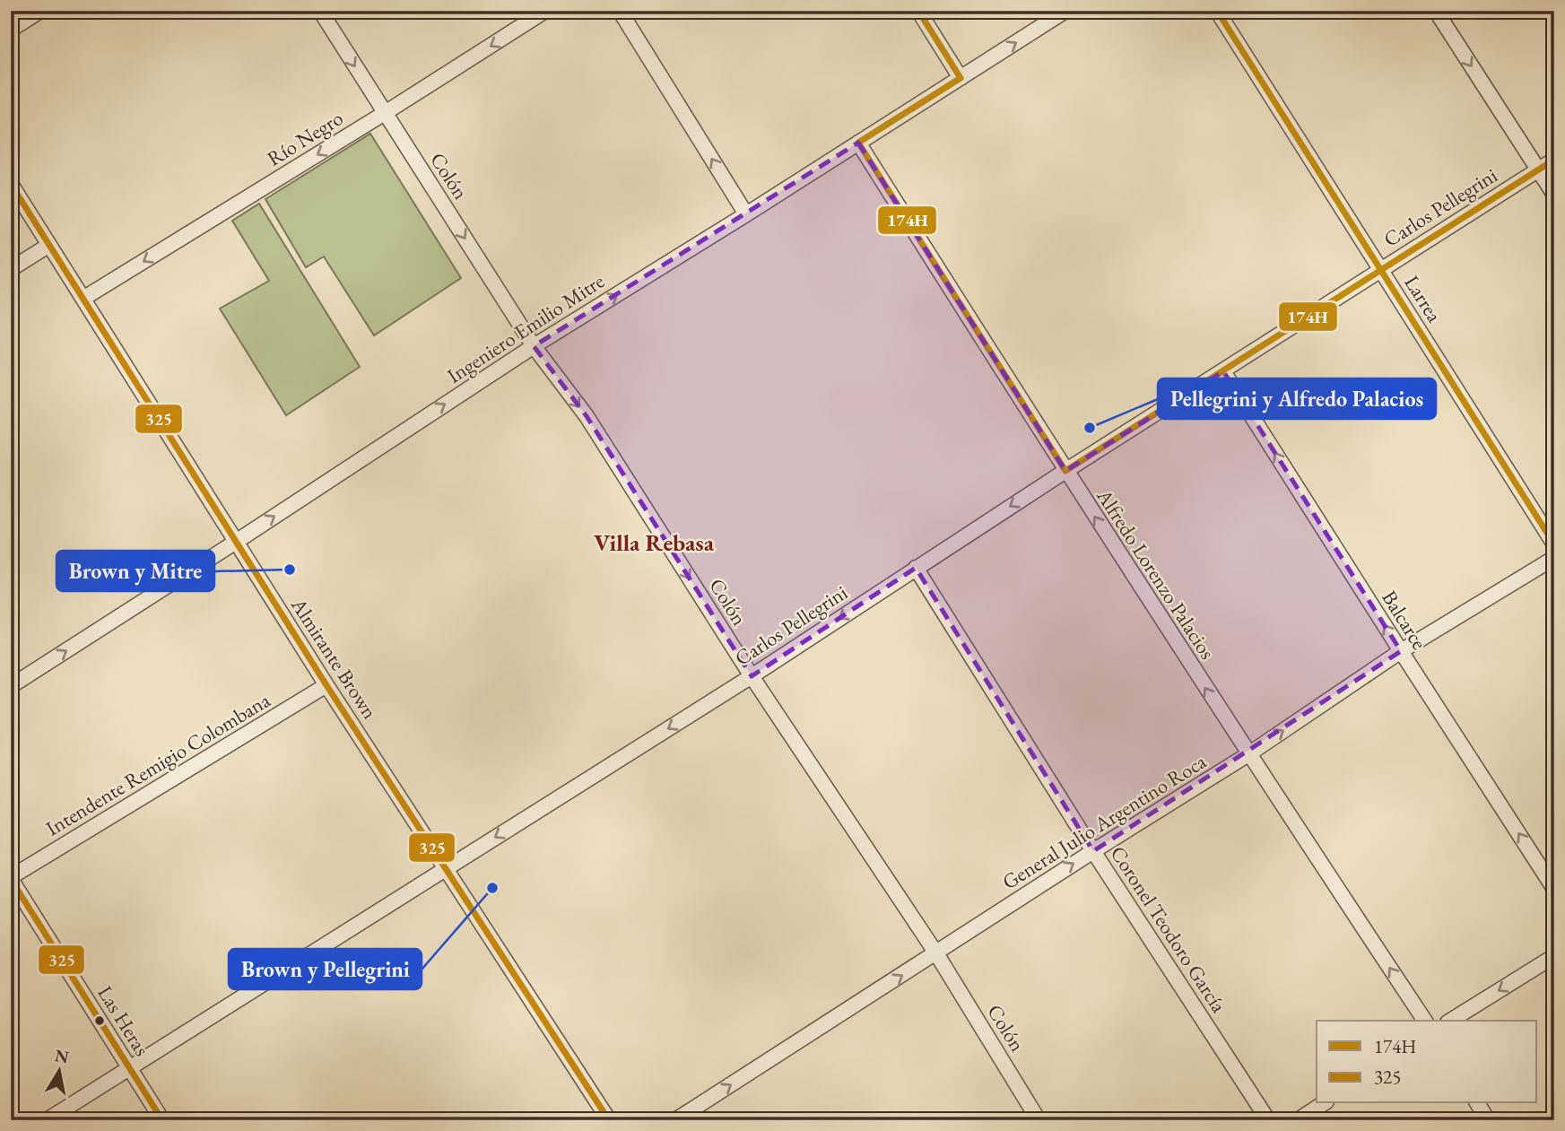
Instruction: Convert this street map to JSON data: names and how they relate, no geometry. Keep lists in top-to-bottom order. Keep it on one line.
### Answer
{"streets":{"street":["Río Negro","Colón","Carlos Pellegrini","Larrea","Ingeniero Emilio Mitre","Alfredo Lorenzo Palacios","Balcarce","Almirante Brown","Intendente Remigio Colombana","General Julio Argentino Roca","Coronel Teodoro García","Las Heras"]},"crossings":[["Río Negro","Colón"],["Río Negro","Almirante Brown"],["Colón","Carlos Pellegrini"],["Colón","Ingeniero Emilio Mitre"],["Colón","General Julio Argentino Roca"],["Carlos Pellegrini","Larrea"],["Carlos Pellegrini","Alfredo Lorenzo Palacios"],["Carlos Pellegrini","Balcarce"],["Carlos Pellegrini","Almirante Brown"],["Carlos Pellegrini","Coronel Teodoro García"],["Carlos Pellegrini","Las Heras"],["Ingeniero Emilio Mitre","Alfredo Lorenzo Palacios"],["Ingeniero Emilio Mitre","Almirante Brown"],["Alfredo Lorenzo Palacios","General Julio Argentino Roca"],["Balcarce","General Julio Argentino Roca"],["Almirante Brown","Intendente Remigio Colombana"],["Intendente Remigio Colombana","Las Heras"],["General Julio Argentino Roca","Coronel Teodoro García"]],"one_way":["Río Negro","Colón","Carlos Pellegrini","Ingeniero Emilio Mitre","Alfredo Lorenzo Palacios","Balcarce","General Julio Argentino Roca"],"districts":["Villa Rebasa"],"places":["Pellegrini y Alfredo Palacios","Brown y Mitre","Brown y Pellegrini"],"lines":["transit line 174H","transit line 325"],"legend":["174H","325"],"north":"top"}
